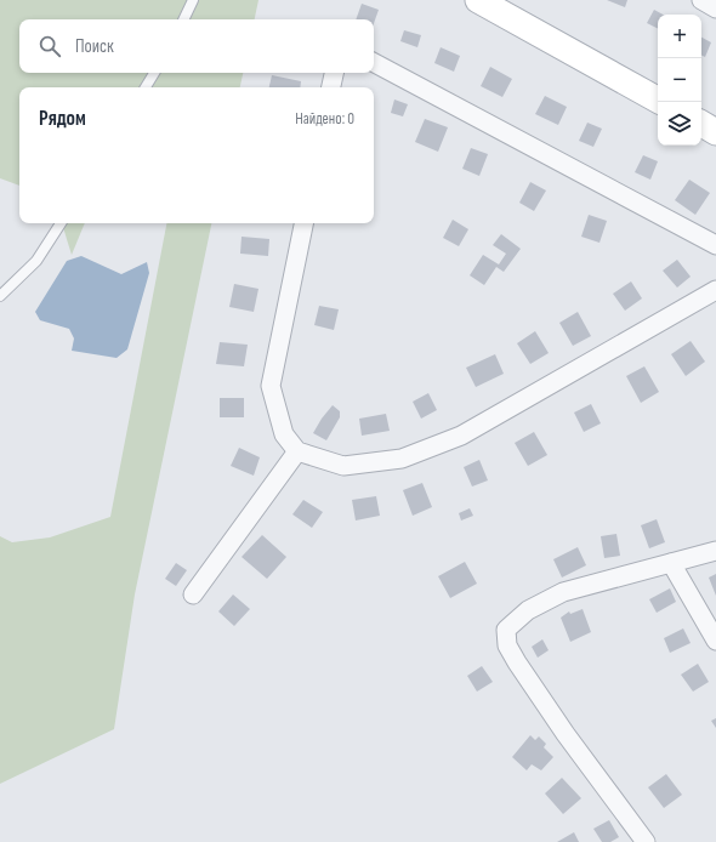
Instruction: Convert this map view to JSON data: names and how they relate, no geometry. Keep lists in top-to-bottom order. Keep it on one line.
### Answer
{"page":{"map_buttons":["+","−"],"search":"Поиск","heading":["Рядом","Найдено: 0"]}}
